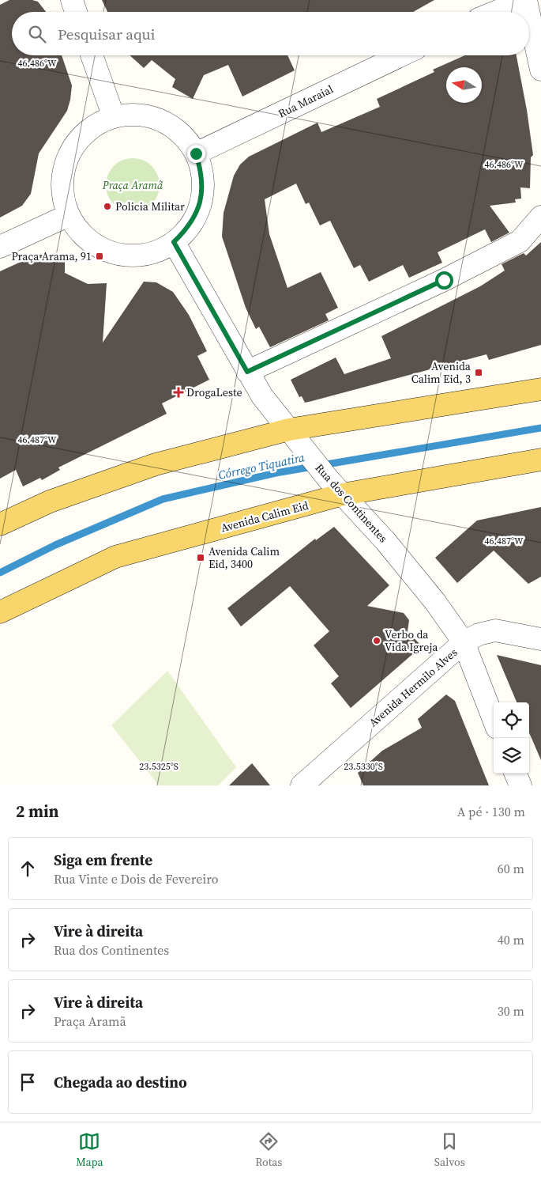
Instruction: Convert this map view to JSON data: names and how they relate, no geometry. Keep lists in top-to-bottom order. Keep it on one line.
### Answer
{"streets":{"main road":["Avenida Calim Eid"],"street":["Rua Maraial","Rua dos Continentes","Avenida Hermilo Alves"]},"crossings":[["Rua Maraial","Rua dos Continentes"],["Rua dos Continentes","Avenida Calim Eid"],["Rua dos Continentes","Avenida Hermilo Alves"]],"water":["Córrego Tiquatira"],"parks":["Praça Aramã"],"places":{"other":["Policia Militar","Verbo da Vida Igreja"],"transit":["Praça Arama, 91","Avenida Calim Eid, 3","Avenida Calim Eid, 3400"],"health":["DrogaLeste"]},"north":"left","page":{"search":"Pesquisar aqui","heading":["2 min","A pé · 130 m"],"list":[["Siga em frente","Rua Vinte e Dois de Fevereiro","60 m"],["Vire à direita","Rua dos Continentes","40 m"],["Vire à direita","Praça Aramã","30 m"],"Chegada ao destino"],"nav":["Mapa","Rotas","Salvos"]},"coordinates":["46.486°W","46.487°W","23.5325°S","23.5330°S"]}
